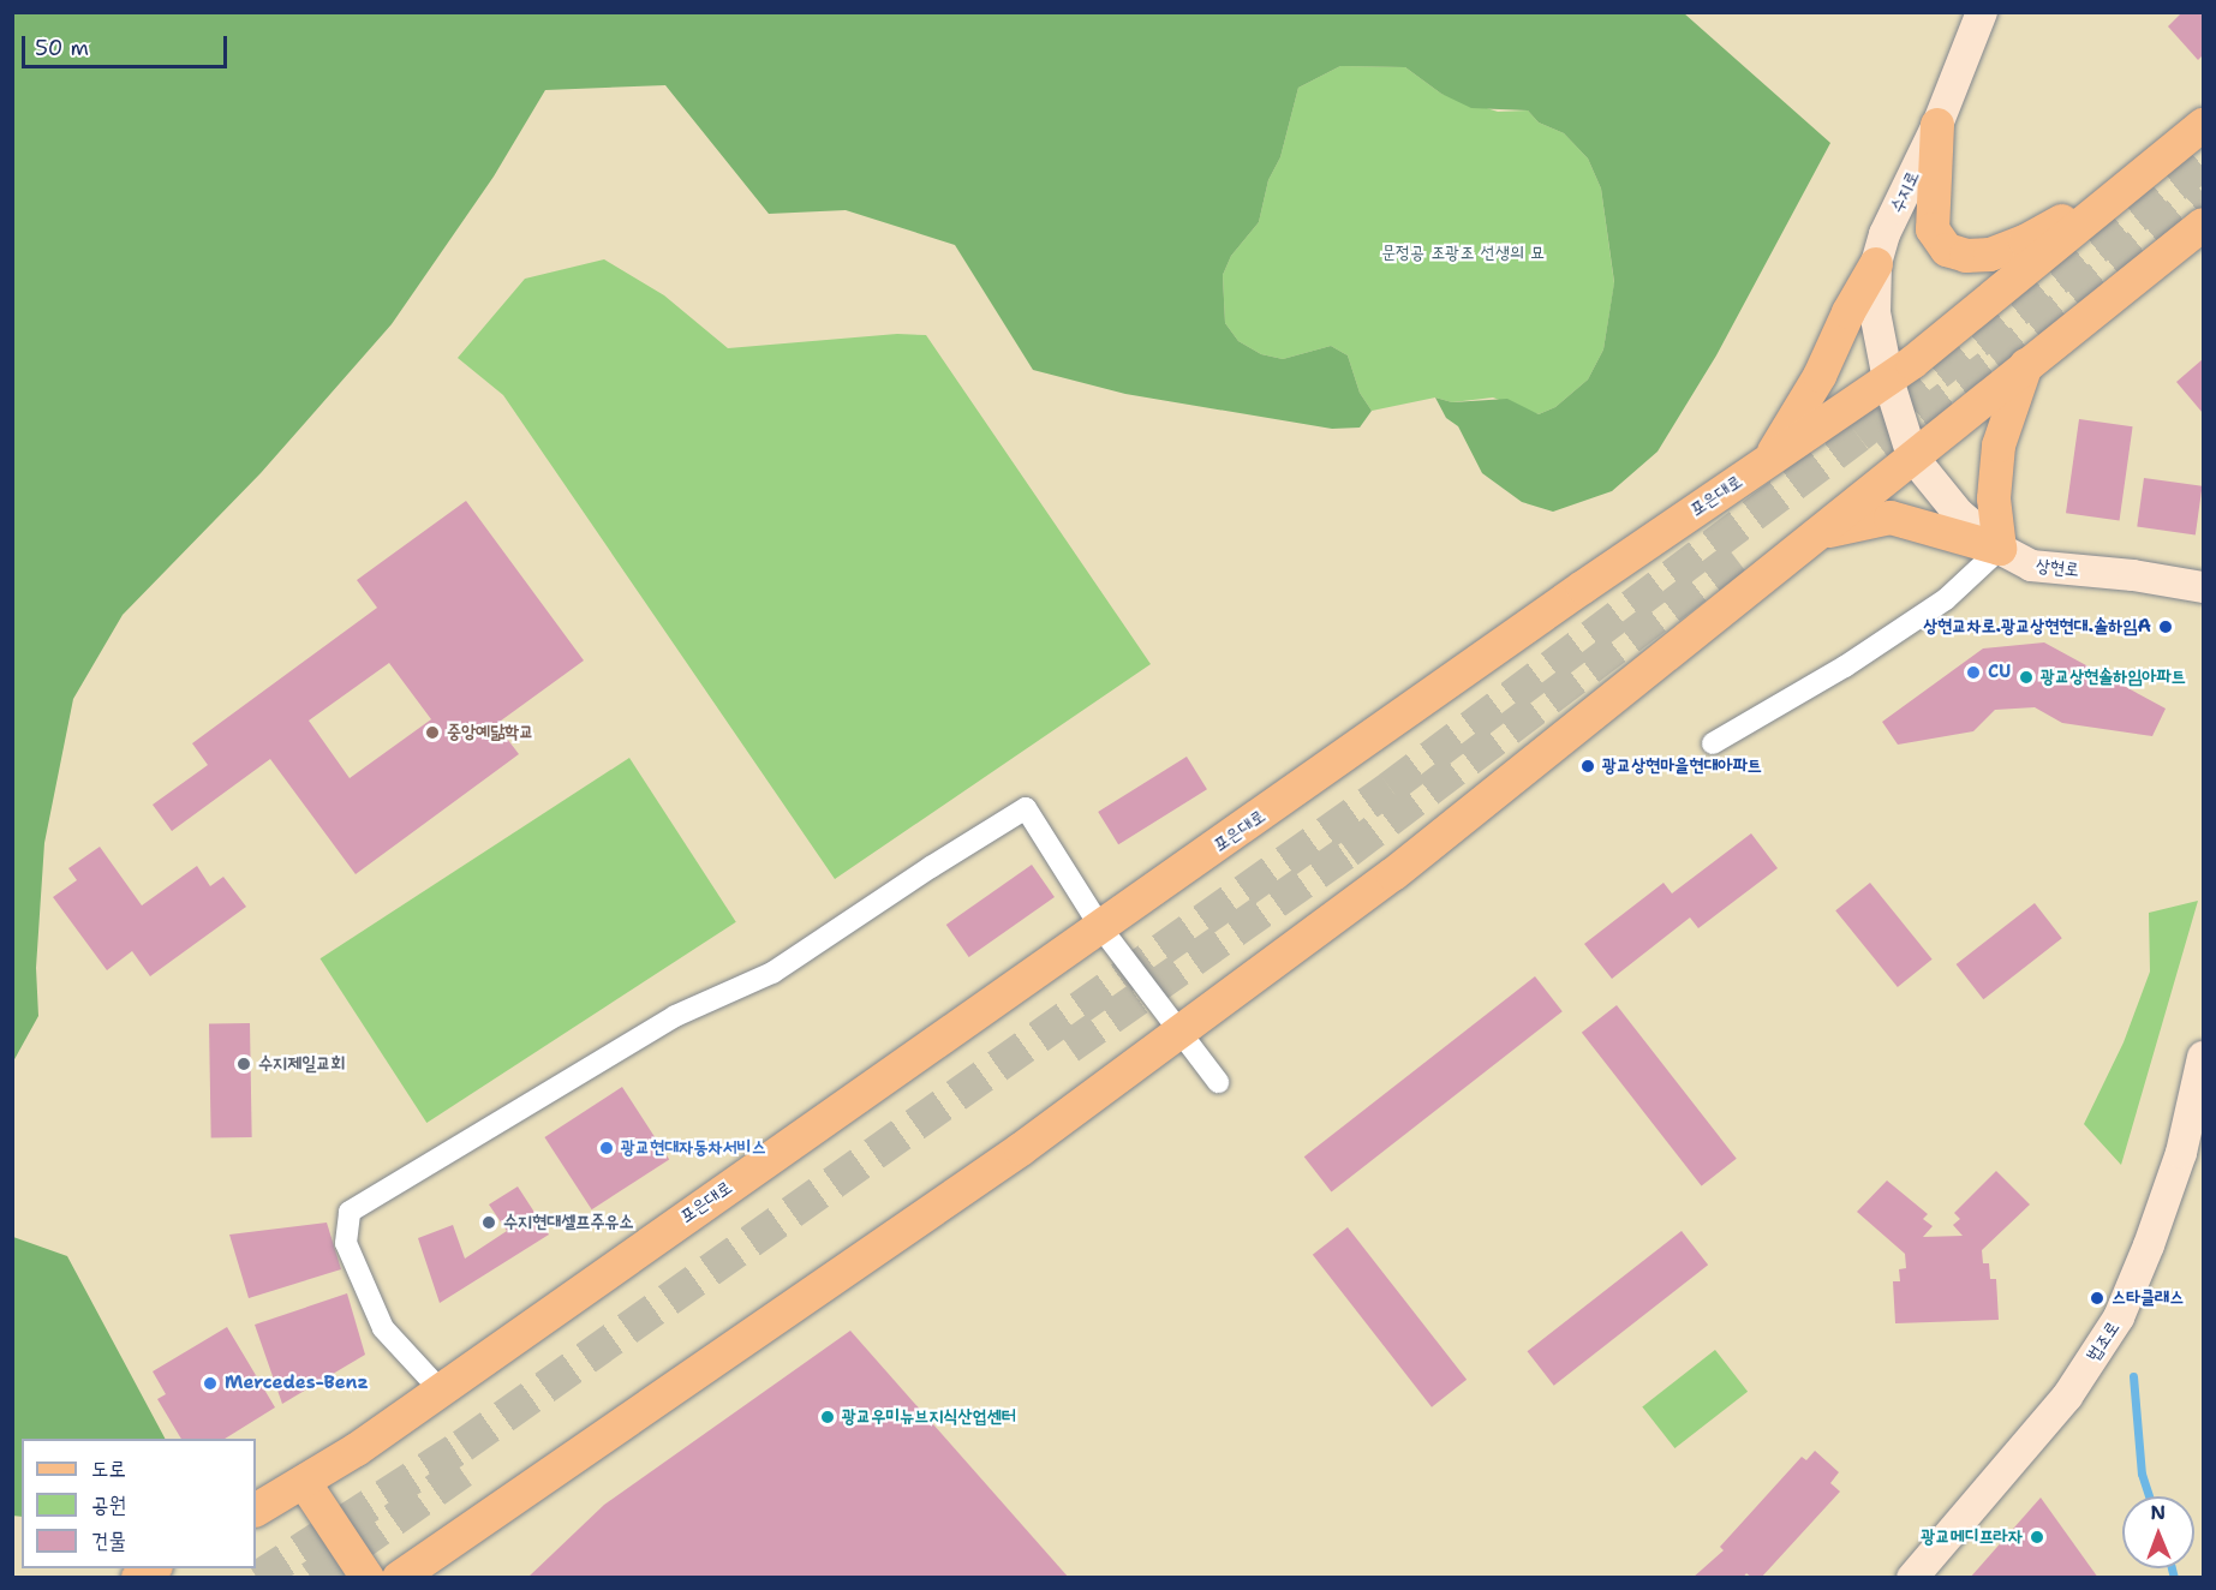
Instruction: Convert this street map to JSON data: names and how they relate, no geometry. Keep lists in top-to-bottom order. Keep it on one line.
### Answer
{"streets":{"main road":["포은대로"],"street":["수지로","상현로","법조로"]},"crossings":[["수지로","포은대로"],["수지로","상현로"]],"parks":["문정공 조광조 선생의 묘"],"places":["상현교차로.광교상현현대.솔하임A","CU","광교상현솔하임아파트","중앙예닮학교","광교상현마을현대아파트","수지제일교회","광교현대자동차서비스","수지현대셀프주유소","스타클래스","Mercedes-Benz","광교우미뉴브지식산업센터","광교메디프라자"],"legend":["도로","공원","건물"],"scale_bar":"50 m","north":"top"}
